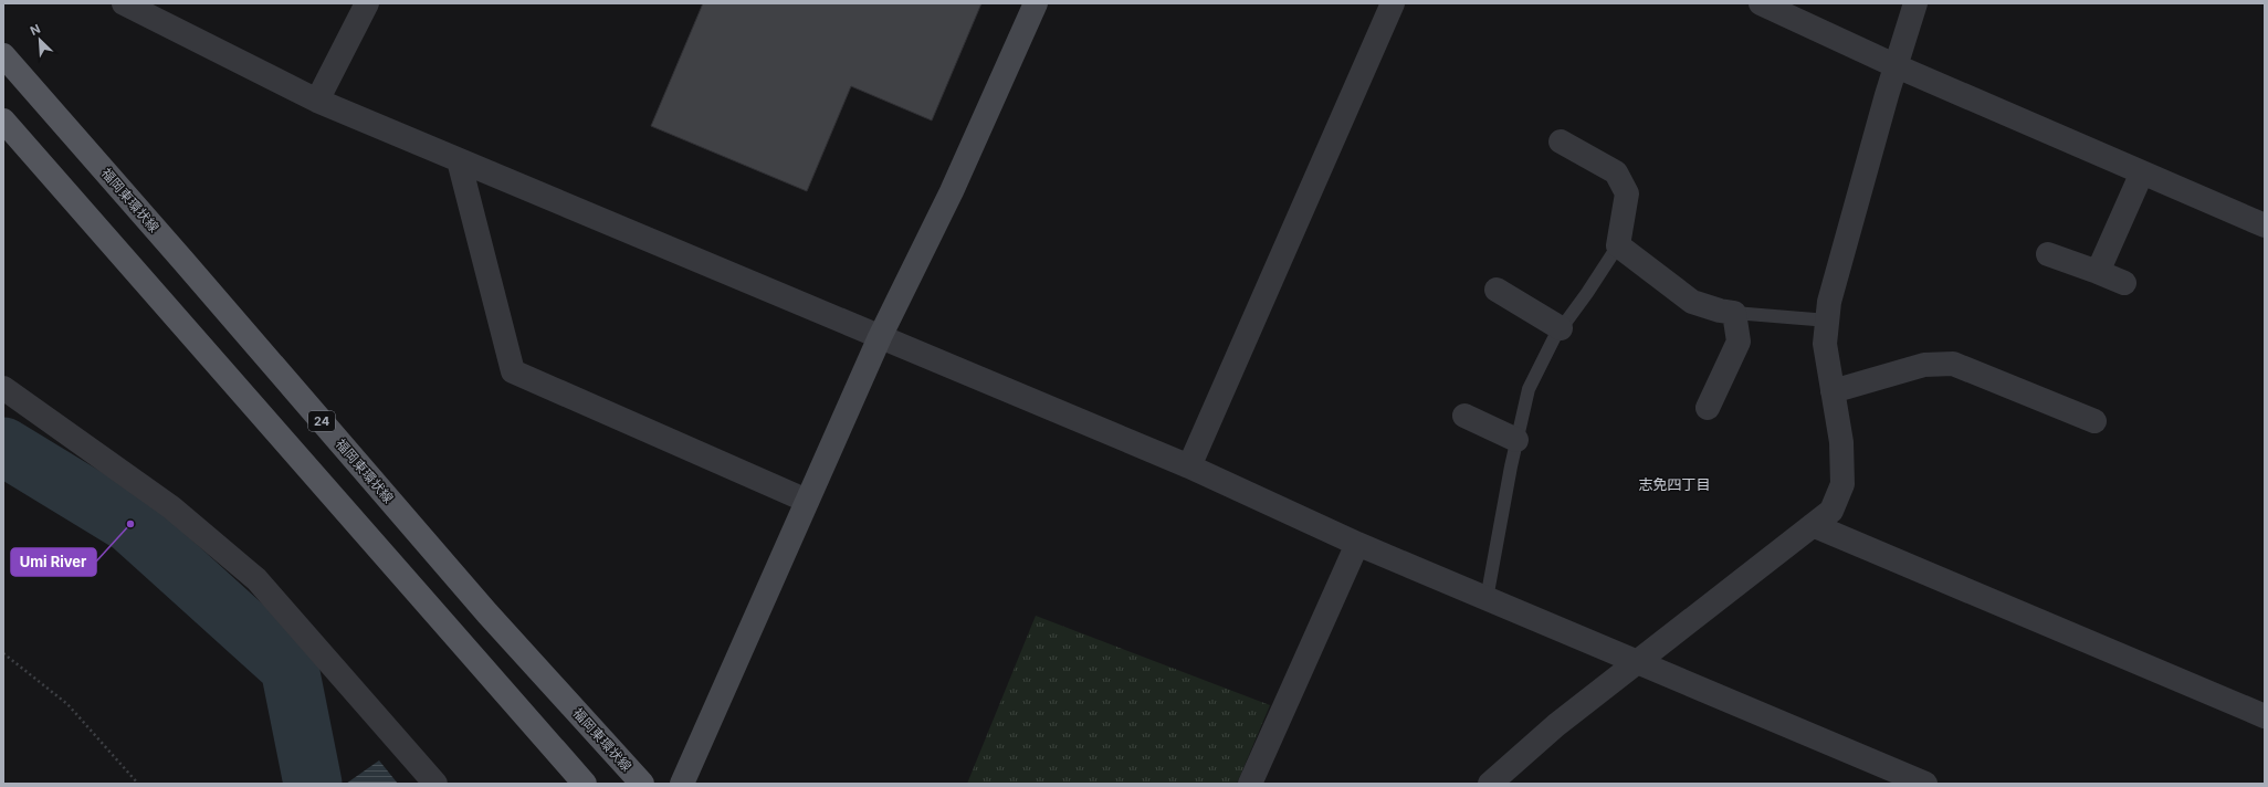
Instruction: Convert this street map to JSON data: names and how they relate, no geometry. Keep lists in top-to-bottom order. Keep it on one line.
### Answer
{"streets":{"main road":["福岡東環状線","24"]},"districts":["志免四丁目"],"places":["Umi River"],"north":"top left"}
